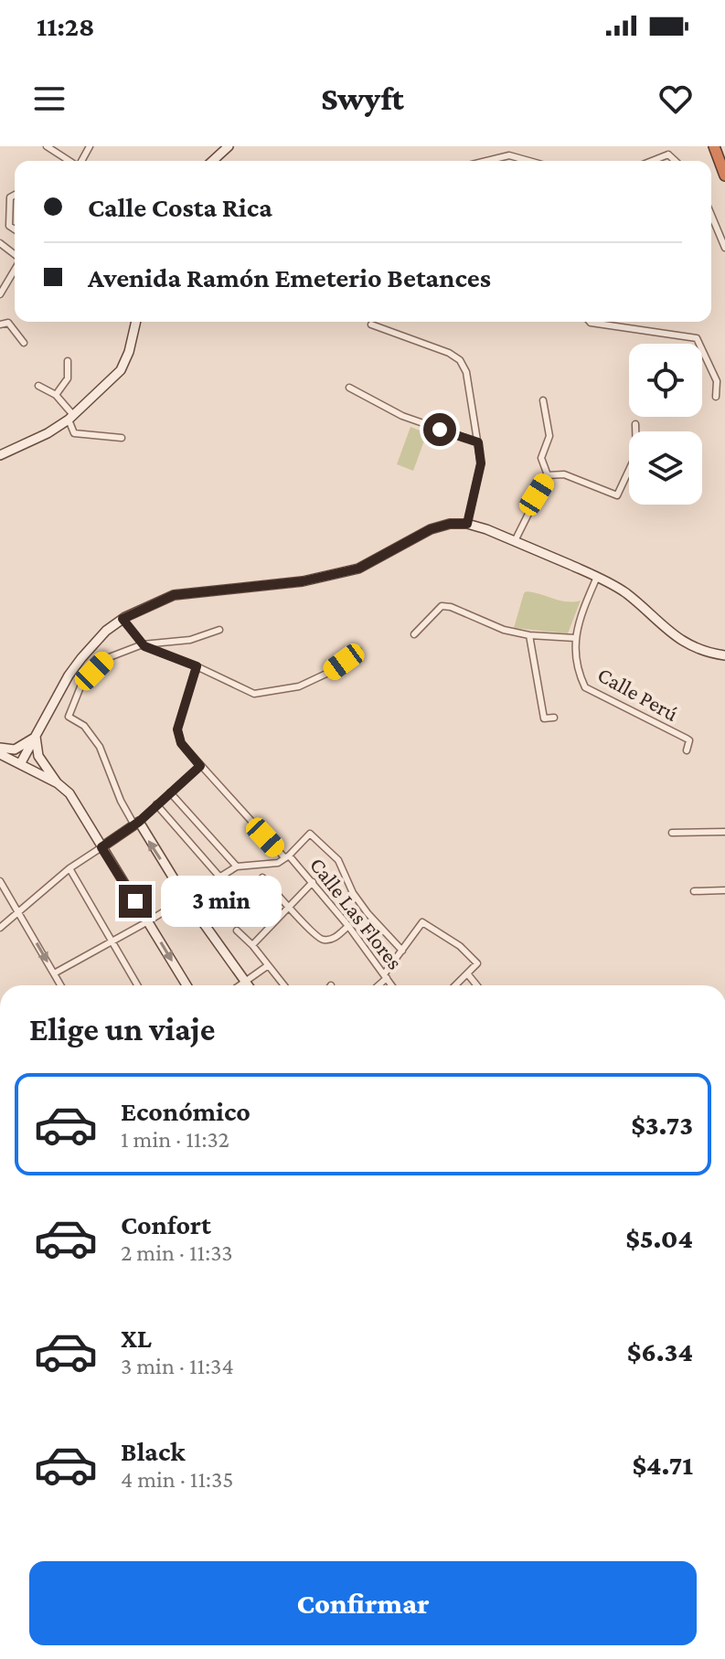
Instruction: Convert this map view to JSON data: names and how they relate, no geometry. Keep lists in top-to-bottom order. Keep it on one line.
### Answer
{"streets":{"street":["Calle Perú","Calle Las Flores"]},"page":{"status":"11:28","header":"Swyft","banner":["Calle Costa Rica","Avenida Ramón Emeterio Betances"],"bubble":"3 min","heading":"Elige un viaje","list":[{"name":"Económico","note":"1 min · 11:32","value":"$3.73"},{"name":"Confort","note":"2 min · 11:33","value":"$5.04"},{"name":"XL","note":"3 min · 11:34","value":"$6.34"},{"name":"Black","note":"4 min · 11:35","value":"$4.71"}],"buttons":"Confirmar"}}
